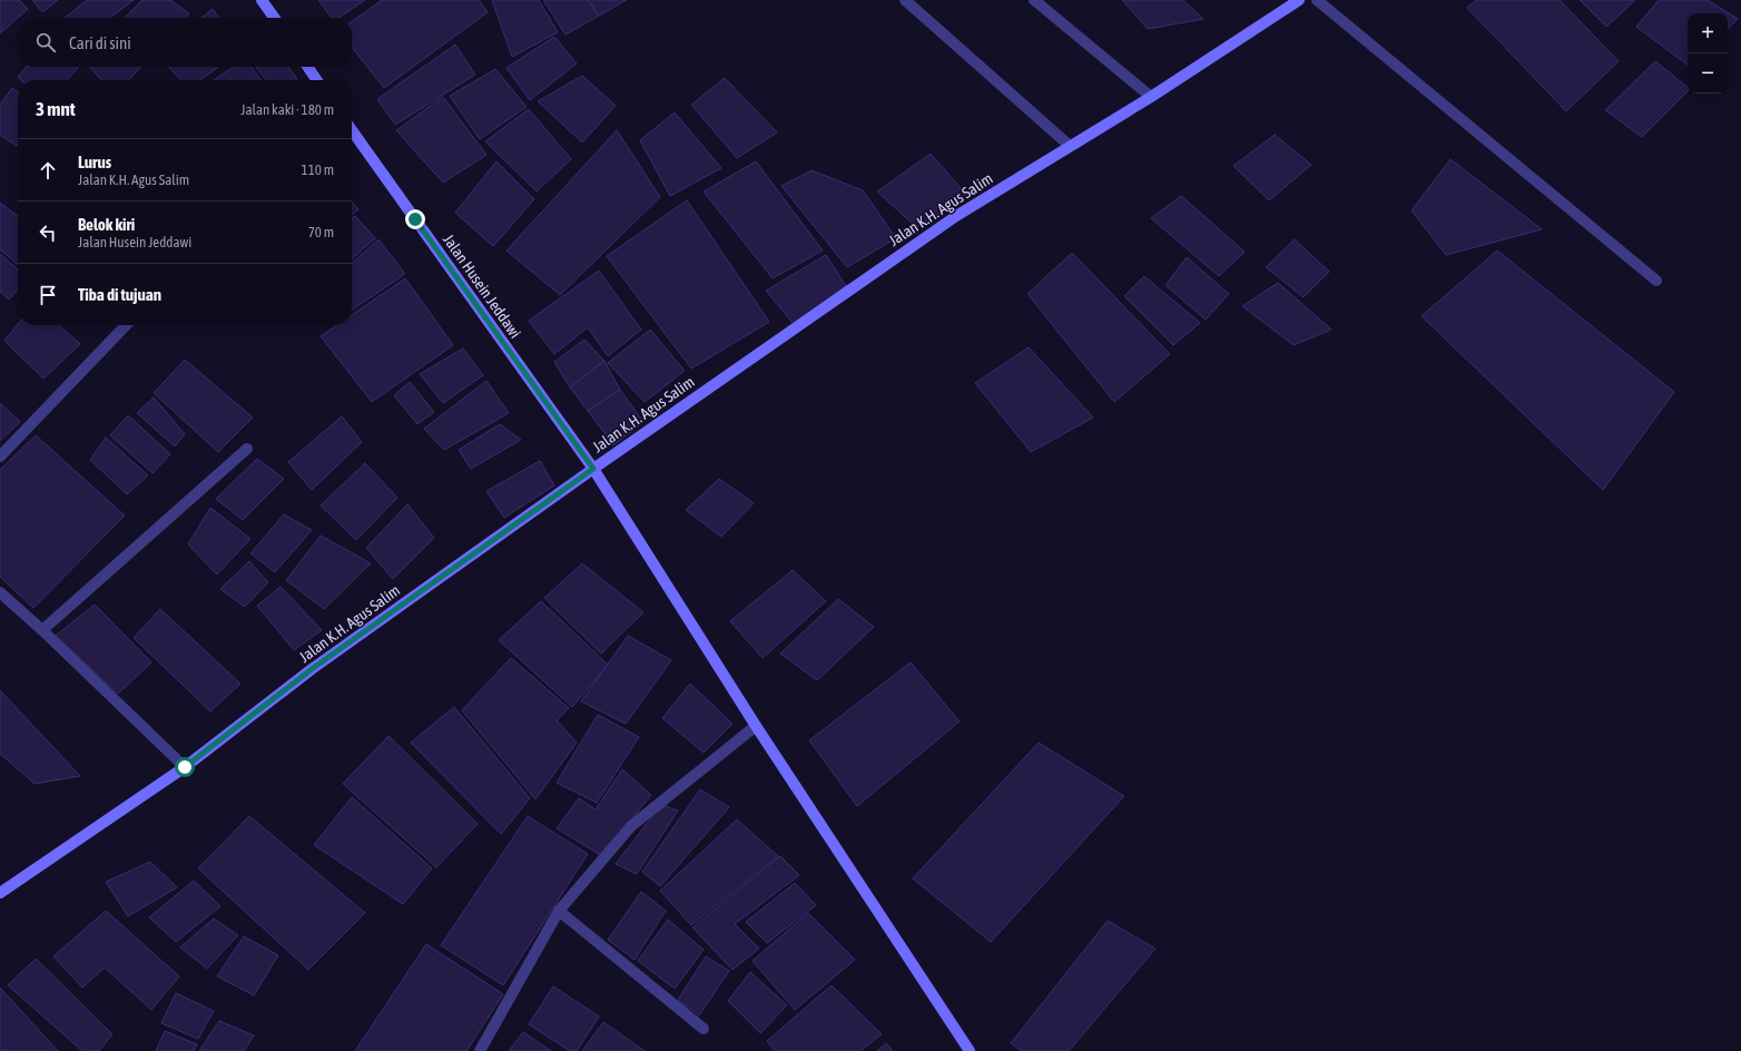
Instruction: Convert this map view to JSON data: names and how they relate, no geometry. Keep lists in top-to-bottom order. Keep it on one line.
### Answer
{"streets":{"street":["Jalan K.H. Agus Salim","Jalan Husein Jeddawi"]},"crossings":[["Jalan K.H. Agus Salim","Jalan Husein Jeddawi"]],"page":{"map_buttons":["+","−"],"search":"Cari di sini","heading":["3 mnt","Jalan kaki · 180 m"],"list":[["Lurus","Jalan K.H. Agus Salim","110 m"],["Belok kiri","Jalan Husein Jeddawi","70 m"],"Tiba di tujuan"]}}
